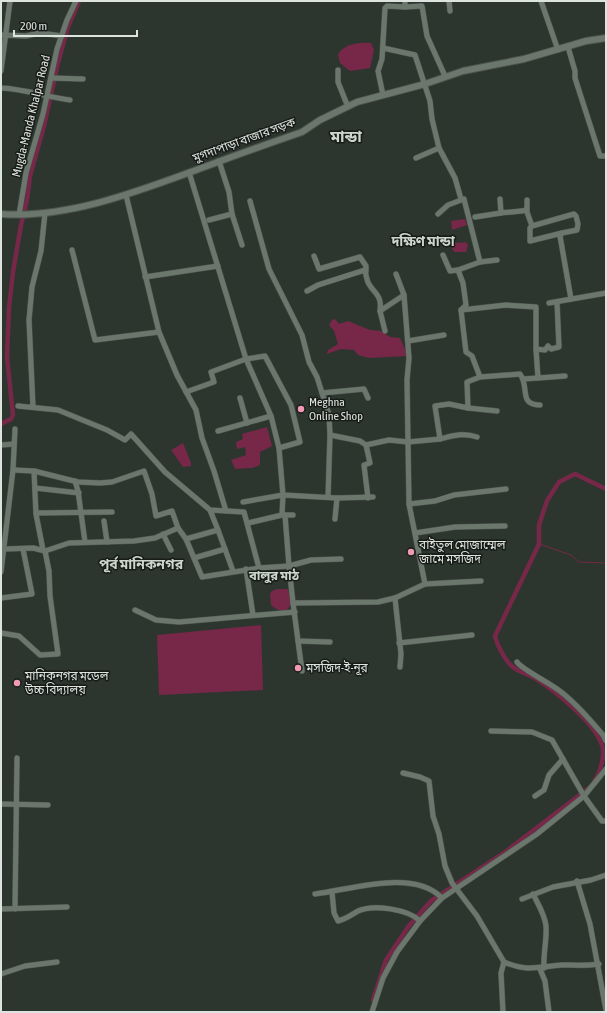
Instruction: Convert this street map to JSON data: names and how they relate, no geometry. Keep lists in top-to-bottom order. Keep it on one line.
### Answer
{"streets":{"street":["Mugda-Manda Khalpar Road","মুগদাপাড়া বাজার সড়ক"]},"crossings":[["Mugda-Manda Khalpar Road","মুগদাপাড়া বাজার সড়ক"]],"districts":["মান্ডা","দক্ষিণ মান্ডা","পূর্ব মানিকনগর","বালুর মাঠ"],"places":["Meghna Online Shop","বাইতুল মোজাম্মেল জামে মসজিদ","মসজিদ-ই-নূর","মানিকনগর মডেল উচ্চ বিদ্যালয়"],"scale_bar":"200 m"}
